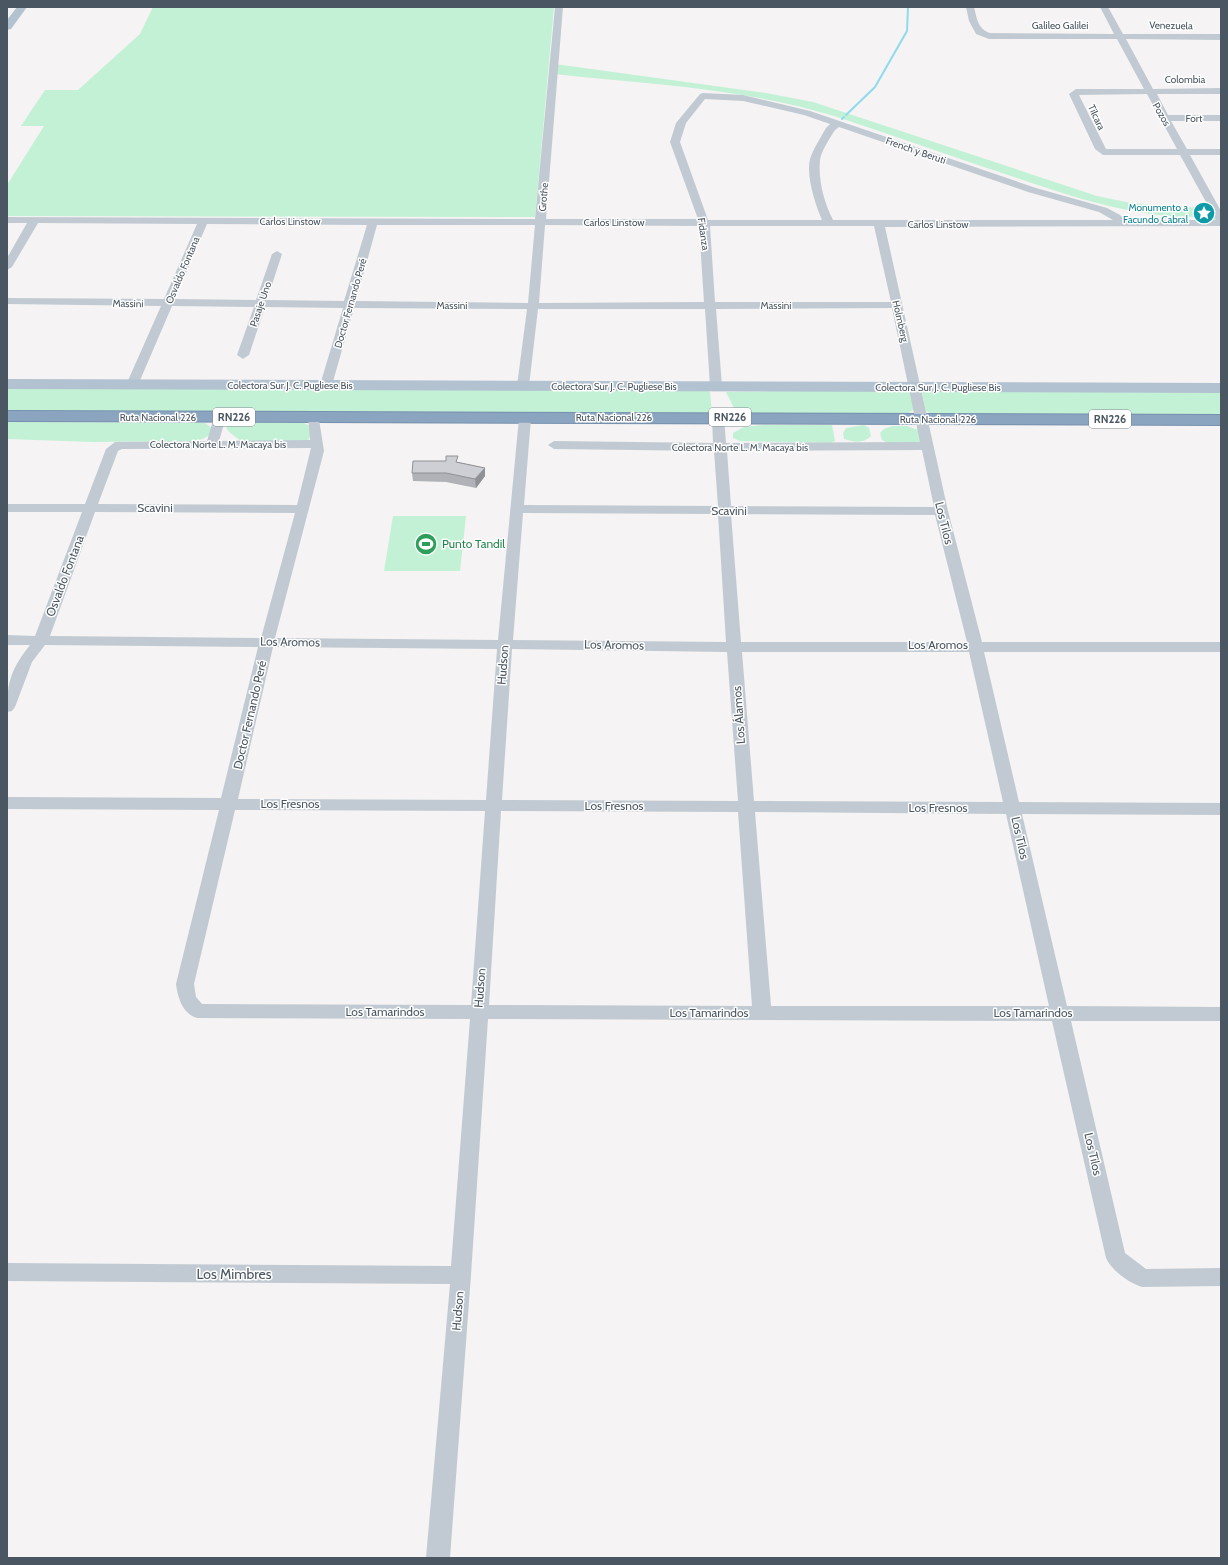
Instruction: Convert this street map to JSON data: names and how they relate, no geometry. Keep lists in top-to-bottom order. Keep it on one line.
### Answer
{"streets":{"highway":["Ruta Nacional 226","RN226"],"main road":["Colectora Sur J. C. Pugliese Bis"],"street":["Galileo Galilei","Venezuela","Colombia","Pozos","Tilcara","Fort","French y Beruti","Grothe","Carlos Linstow","Fidanza","Osvaldo Fontana","Massini","Doctor Fernando Peré","Pasaje Uno","Holmberg","Colectora Norte L. M. Macaya bis","Scavini","Los Tilos","Los Aromos","Hudson","Los Álamos","Los Fresnos","Los Tamarindos","Los Mimbres"]},"crossings":[["Galileo Galilei","Venezuela"],["Galileo Galilei","Pozos"],["Venezuela","Pozos"],["Colombia","Pozos"],["Colombia","Tilcara"],["Pozos","Tilcara"],["Pozos","Fort"],["Pozos","Carlos Linstow"],["French y Beruti","Carlos Linstow"],["French y Beruti","Fidanza"],["Grothe","Carlos Linstow"],["Grothe","Massini"],["Grothe","Colectora Sur J. C. Pugliese Bis"],["Carlos Linstow","Fidanza"],["Carlos Linstow","Osvaldo Fontana"],["Carlos Linstow","Doctor Fernando Peré"],["Carlos Linstow","Holmberg"],["Fidanza","Massini"],["Fidanza","Colectora Sur J. C. Pugliese Bis"],["Osvaldo Fontana","Massini"],["Osvaldo Fontana","Colectora Sur J. C. Pugliese Bis"],["Osvaldo Fontana","Colectora Norte L. M. Macaya bis"],["Osvaldo Fontana","Scavini"],["Osvaldo Fontana","Los Aromos"],["Massini","Doctor Fernando Peré"],["Massini","Pasaje Uno"],["Massini","Holmberg"],["Doctor Fernando Peré","Colectora Sur J. C. Pugliese Bis"],["Doctor Fernando Peré","Ruta Nacional 226"],["Doctor Fernando Peré","Colectora Norte L. M. Macaya bis"],["Doctor Fernando Peré","Scavini"],["Doctor Fernando Peré","Los Aromos"],["Doctor Fernando Peré","Los Fresnos"],["Doctor Fernando Peré","Los Tamarindos"],["Holmberg","Colectora Sur J. C. Pugliese Bis"],["Holmberg","Ruta Nacional 226"],["Holmberg","Los Tilos"],["Ruta Nacional 226","Los Tilos"],["Ruta Nacional 226","Hudson"],["Ruta Nacional 226","Los Álamos"],["Colectora Norte L. M. Macaya bis","Los Tilos"],["Colectora Norte L. M. Macaya bis","Los Álamos"],["Scavini","Los Tilos"],["Scavini","Hudson"],["Scavini","Los Álamos"],["Los Tilos","Los Aromos"],["Los Tilos","Los Fresnos"],["Los Tilos","Los Tamarindos"],["Los Aromos","Hudson"],["Los Aromos","Los Álamos"],["Hudson","Los Fresnos"],["Hudson","Los Tamarindos"],["Hudson","Los Mimbres"],["Los Álamos","Los Fresnos"],["Los Álamos","Los Tamarindos"]],"places":{"place":["Monumento a Facundo Cabral"],"sports":["Punto Tandil"]}}
